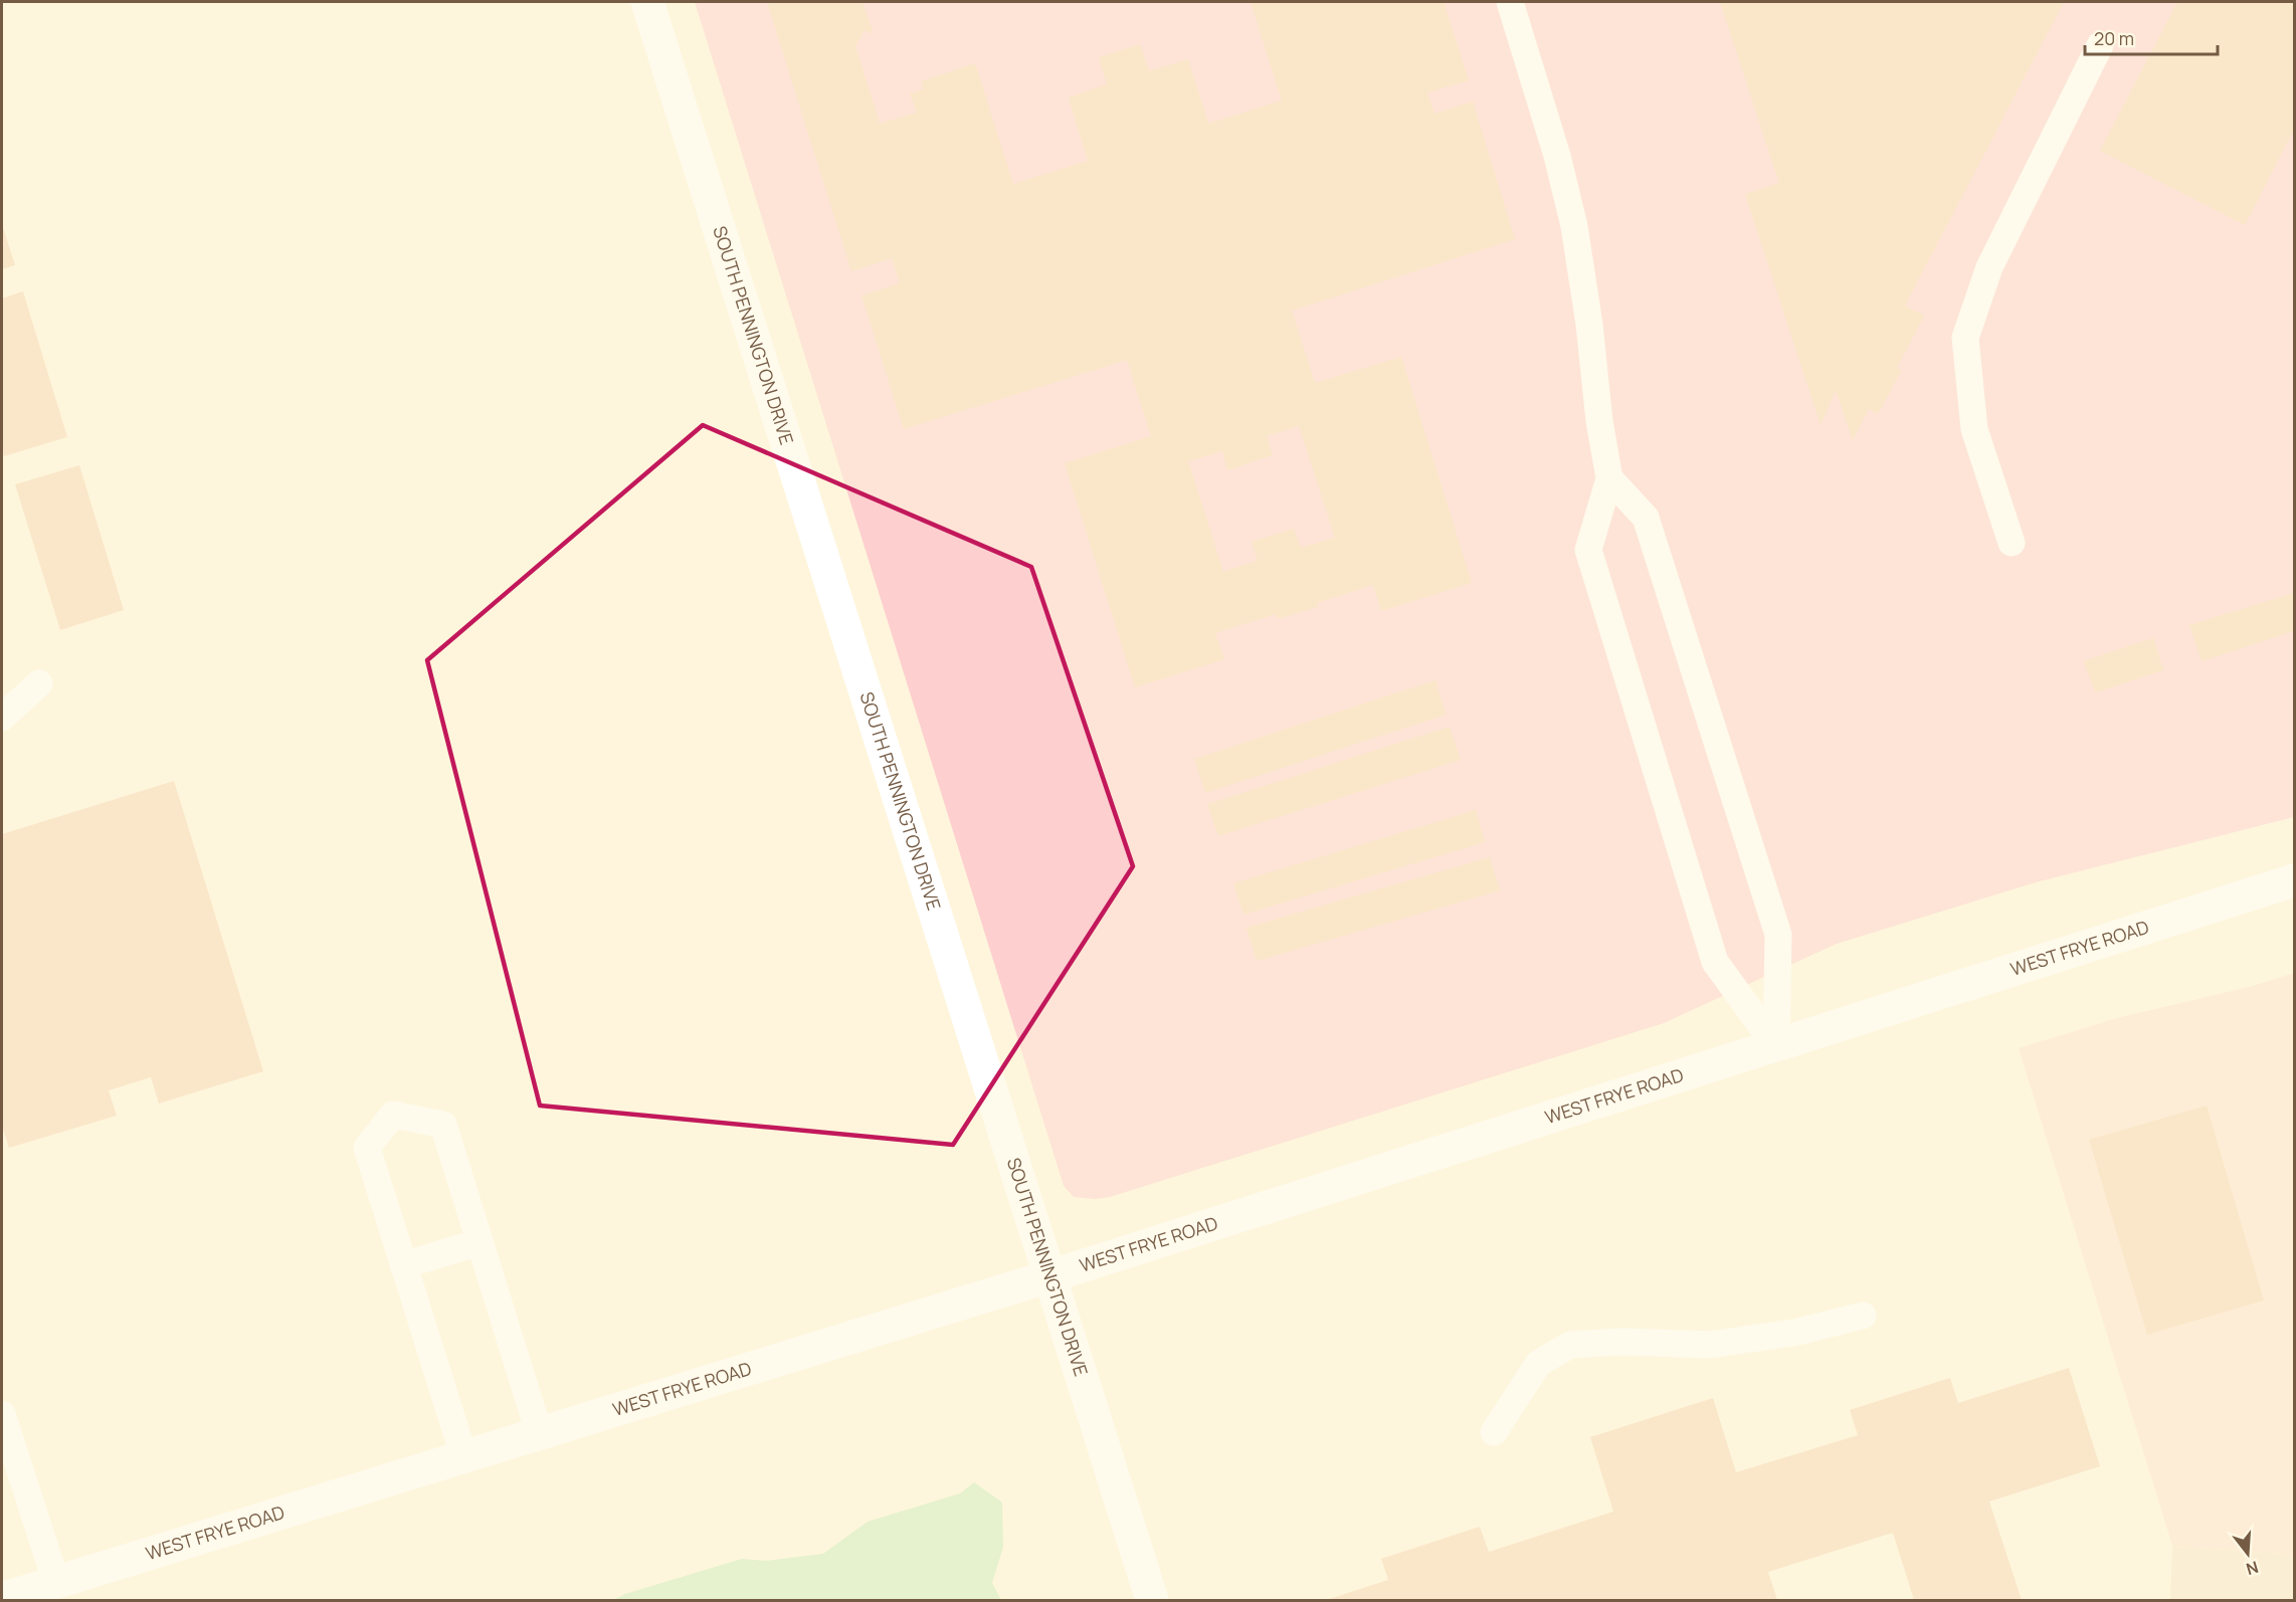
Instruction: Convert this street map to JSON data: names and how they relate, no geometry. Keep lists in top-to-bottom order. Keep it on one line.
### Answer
{"streets":{"street":["SOUTH PENNINGTON DRIVE","WEST FRYE ROAD"]},"crossings":[["SOUTH PENNINGTON DRIVE","WEST FRYE ROAD"]],"scale_bar":"20 m","north":"bottom"}
